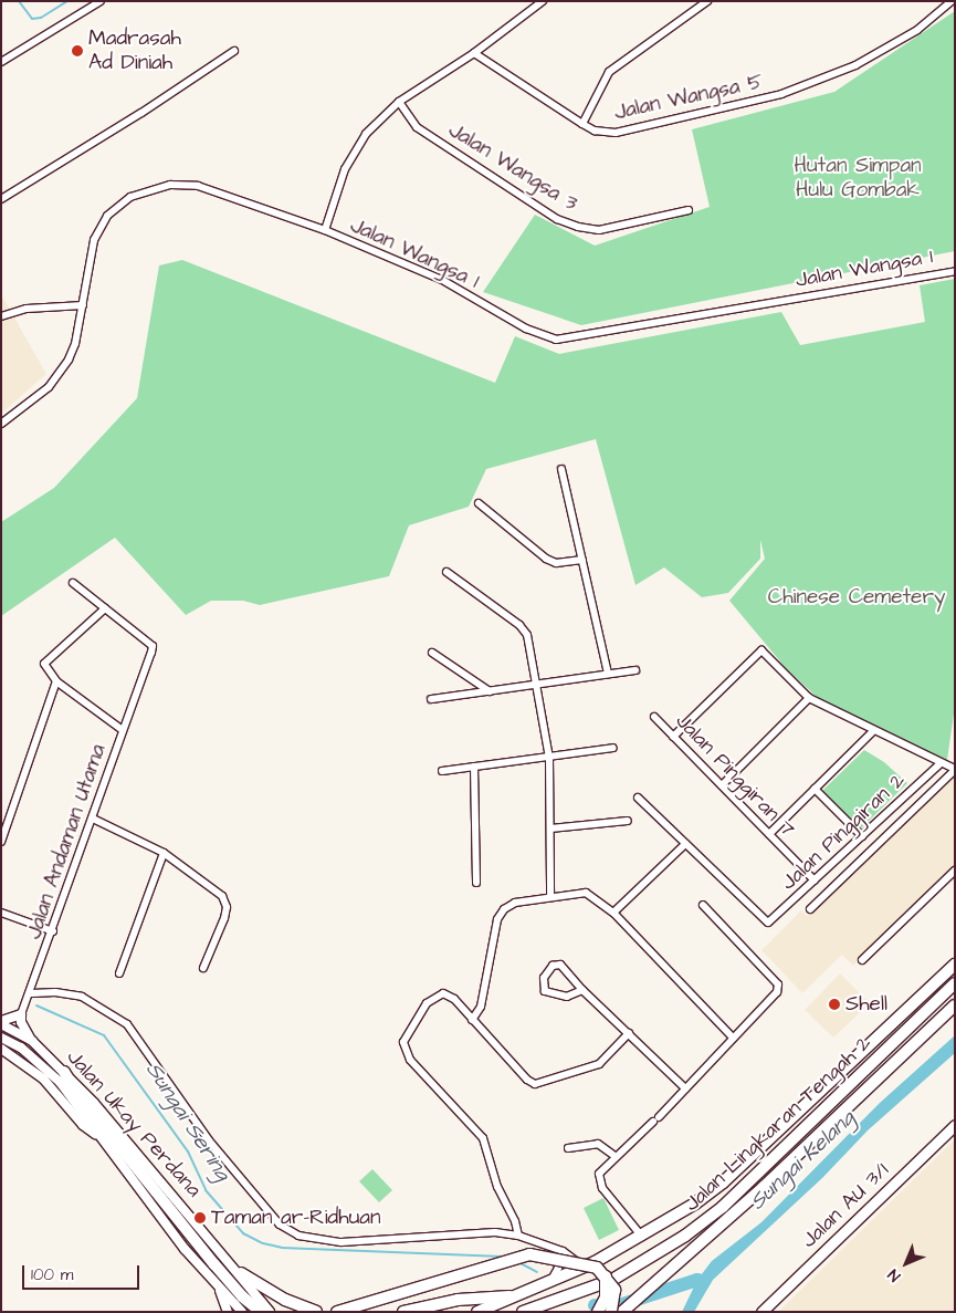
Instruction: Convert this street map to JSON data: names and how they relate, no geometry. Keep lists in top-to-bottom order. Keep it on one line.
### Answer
{"streets":{"highway":["Jalan Lingkaran Tengah 2"],"main road":["Jalan AU 3/1"],"street":["Jalan Wangsa 5","Jalan Wangsa 3","Jalan Wangsa 1","Jalan Pinggiran 7","Jalan Pinggiran 2","Jalan Andaman Utama","Jalan Ukay Perdana"]},"crossings":[["Jalan Pinggiran 7","Jalan Pinggiran 2"]],"water":["Sungai Sering","Sungai Kelang"],"parks":["Hutan Simpan Hulu Gombak","Chinese Cemetery"],"places":["Madrasah Ad Diniah","Shell","Taman ar-Ridhuan"],"scale_bar":"100 m","north":"bottom left"}
